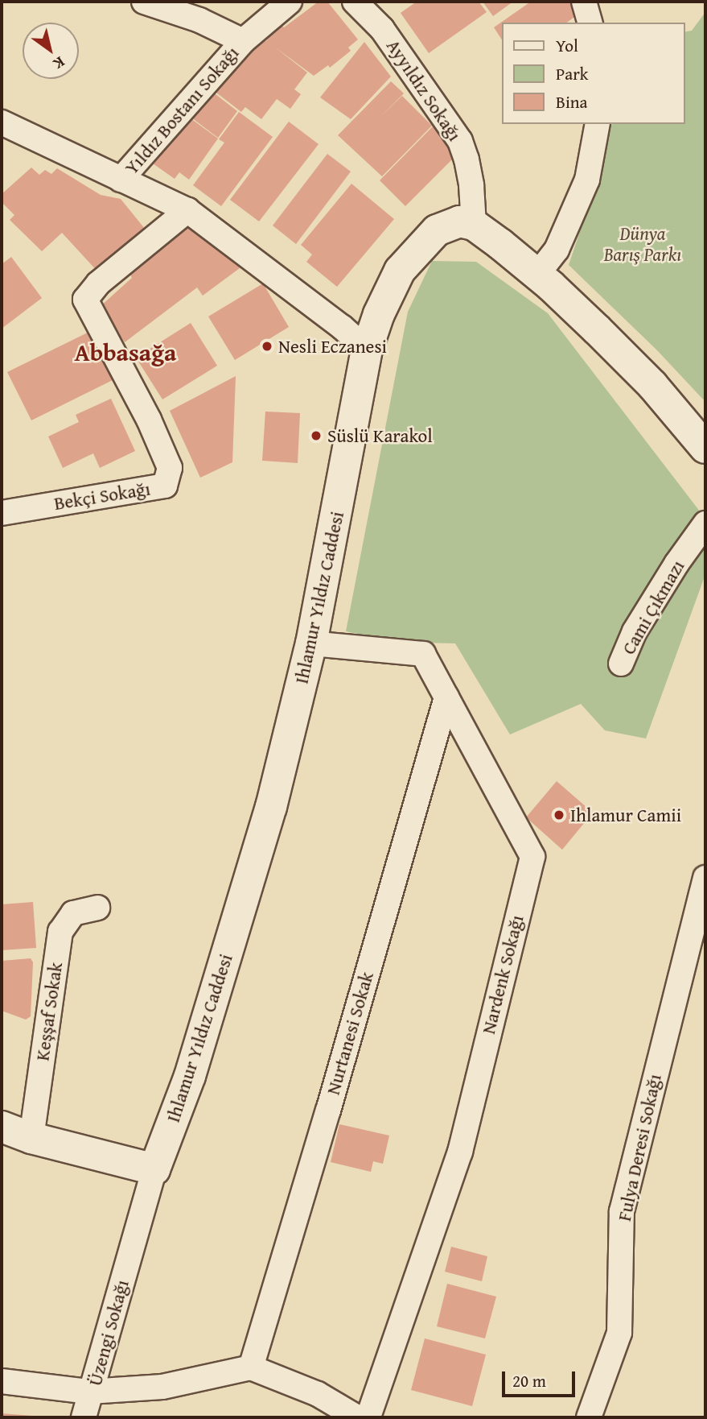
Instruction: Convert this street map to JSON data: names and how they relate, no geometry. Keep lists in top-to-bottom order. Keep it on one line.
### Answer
{"streets":{"main road":["Ihlamur Yıldız Caddesi"],"street":["Ayyıldız Sokağı","Yıldız Bostanı Sokağı","Bekçi Sokağı","Cami Çıkmazı","Nardenk Sokağı","Keşşaf Sokak","Nurtanesi Sokak","Fulya Deresi Sokağı","Üzengi Sokağı"]},"crossings":[["Ayyıldız Sokağı","Ihlamur Yıldız Caddesi"],["Ihlamur Yıldız Caddesi","Nardenk Sokağı"],["Ihlamur Yıldız Caddesi","Üzengi Sokağı"],["Nardenk Sokağı","Nurtanesi Sokak"],["Nurtanesi Sokak","Üzengi Sokağı"]],"districts":["Abbasağa"],"parks":["Dünya Barış Parkı"],"places":["Nesli Eczanesi","Süslü Karakol","Ihlamur Camii"],"legend":["Yol","Park","Bina"],"scale_bar":"20 m","north":"bottom right"}
